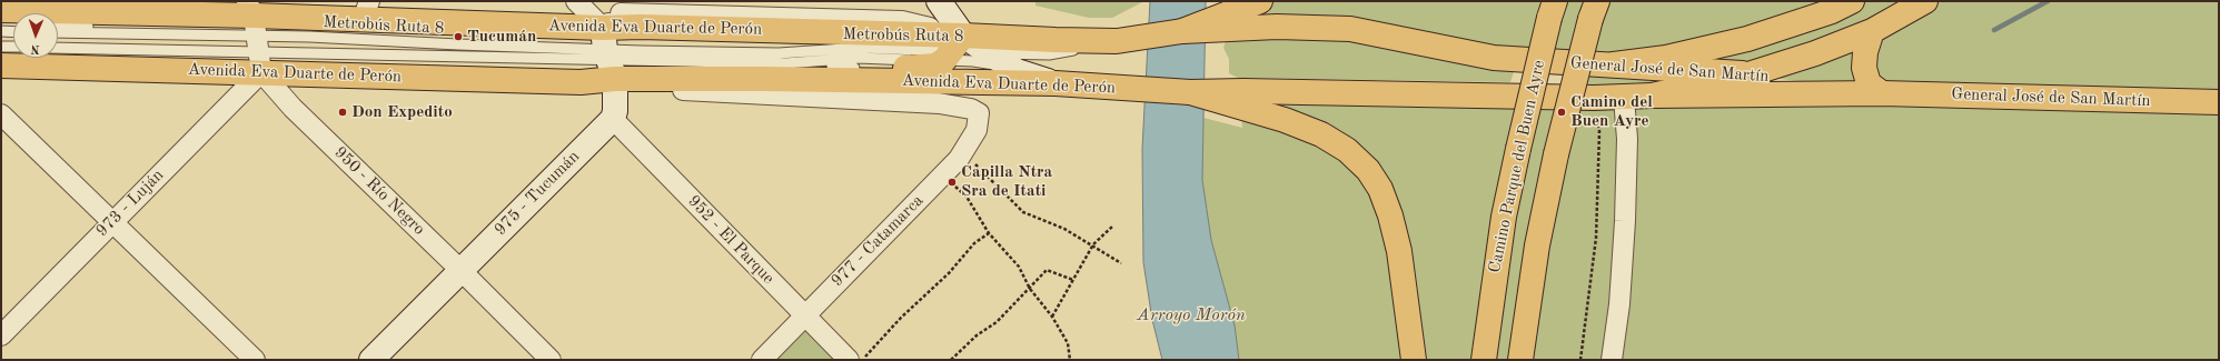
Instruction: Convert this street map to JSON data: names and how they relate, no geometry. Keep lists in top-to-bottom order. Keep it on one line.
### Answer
{"streets":{"main road":["Avenida Eva Duarte de Perón","General José de San Martín","Camino Parque del Buen Ayre"],"street":["950 - Río Negro","975 - Tucumán","973 - Luján","952 - El Parque","977 - Catamarca"],"lane":["Metrobús Ruta 8"]},"crossings":[["Metrobús Ruta 8","Avenida Eva Duarte de Perón"],["Metrobús Ruta 8","950 - Río Negro"],["Metrobús Ruta 8","973 - Luján"],["Avenida Eva Duarte de Perón","General José de San Martín"],["Avenida Eva Duarte de Perón","950 - Río Negro"],["Avenida Eva Duarte de Perón","973 - Luján"],["Avenida Eva Duarte de Perón","977 - Catamarca"],["950 - Río Negro","975 - Tucumán"],["950 - Río Negro","973 - Luján"],["975 - Tucumán","952 - El Parque"],["952 - El Parque","977 - Catamarca"]],"water":["Arroyo Morón"],"places":["Tucumán","Don Expedito","Camino del Buen Ayre","Capilla Ntra Sra de Itati"],"north":"bottom"}
